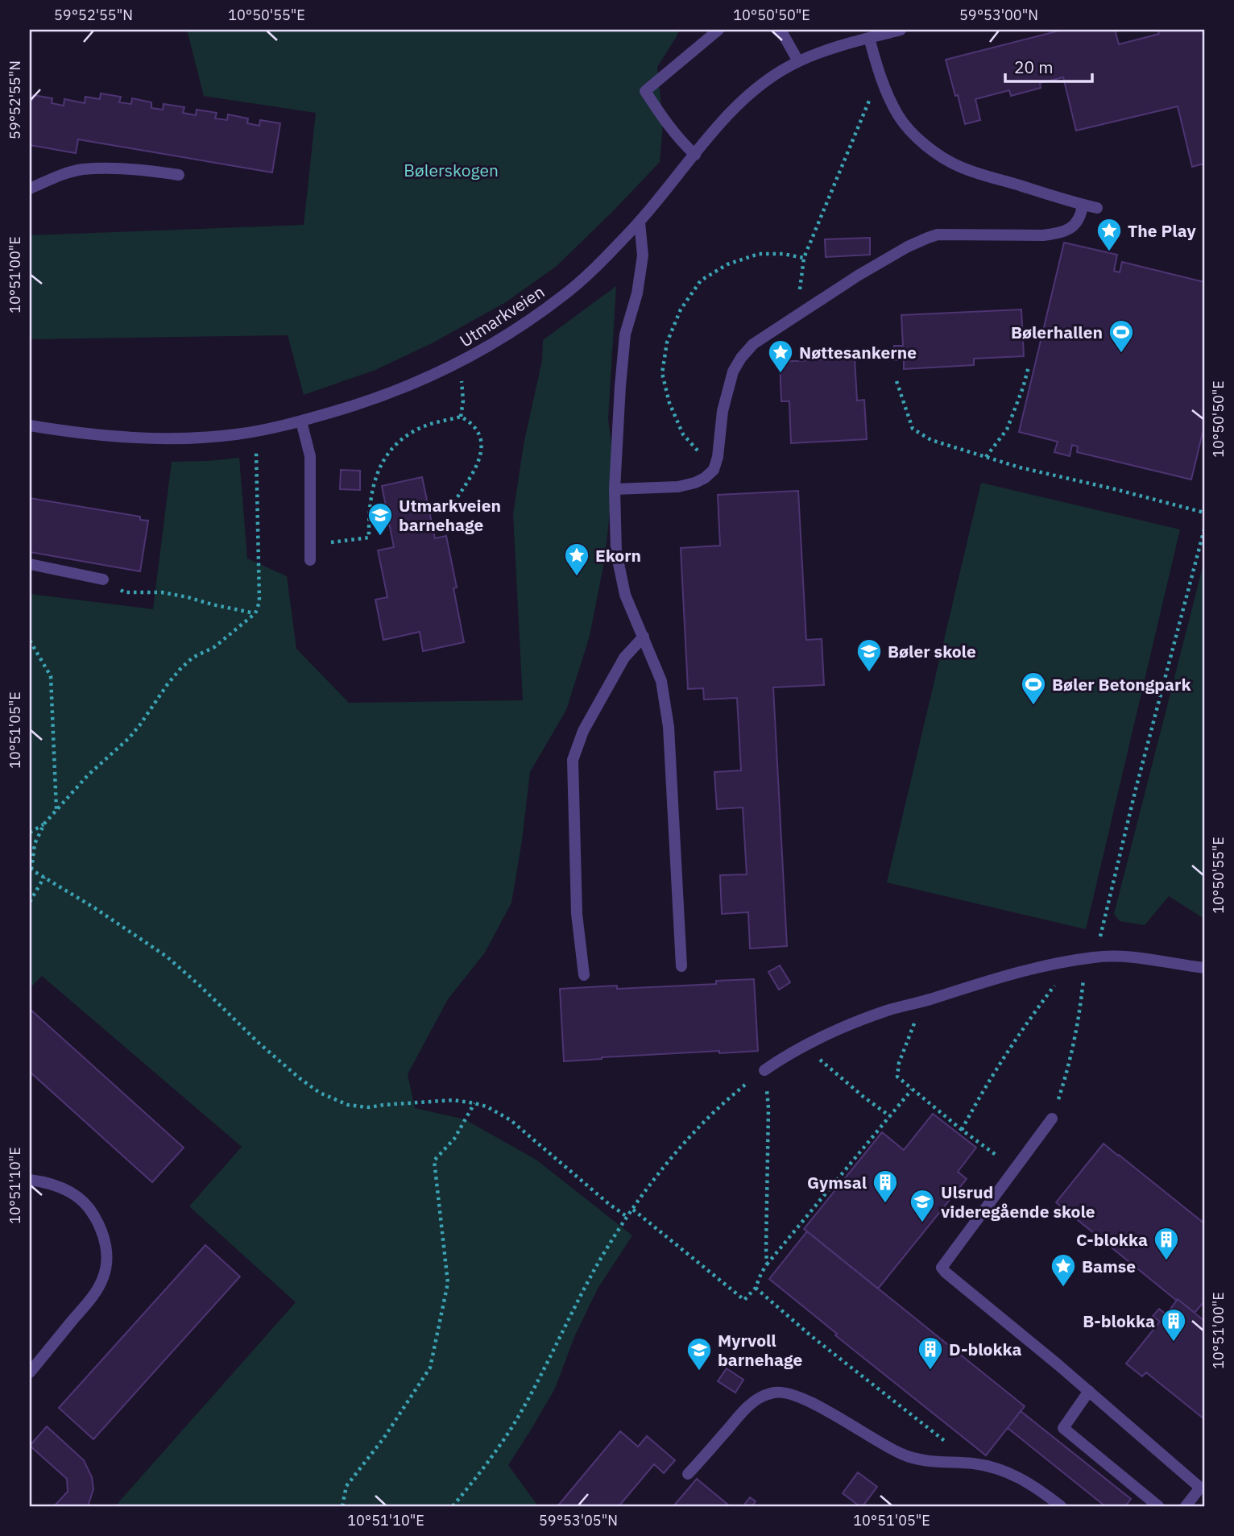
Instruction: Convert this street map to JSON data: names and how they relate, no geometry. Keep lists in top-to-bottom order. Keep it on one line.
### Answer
{"streets":{"street":["Utmarkveien"]},"parks":["Bølerskogen"],"places":{"place":["The Play","Nøttesankerne","Ekorn","Bamse"],"sports":["Bølerhallen","Bøler Betongpark"],"school or university":["Utmarkveien barnehage","Bøler skole","Ulsrud videregående skole","Myrvoll barnehage"],"building":["Gymsal","C-blokka","B-blokka","D-blokka"]},"scale_bar":"20 m","coordinates":["59°52'55\"N","10°50'55\"E","10°50'50\"E","59°53'00\"N","10°51'00\"E","10°51'05\"E","10°51'10\"E","59°53'05\"N"]}
